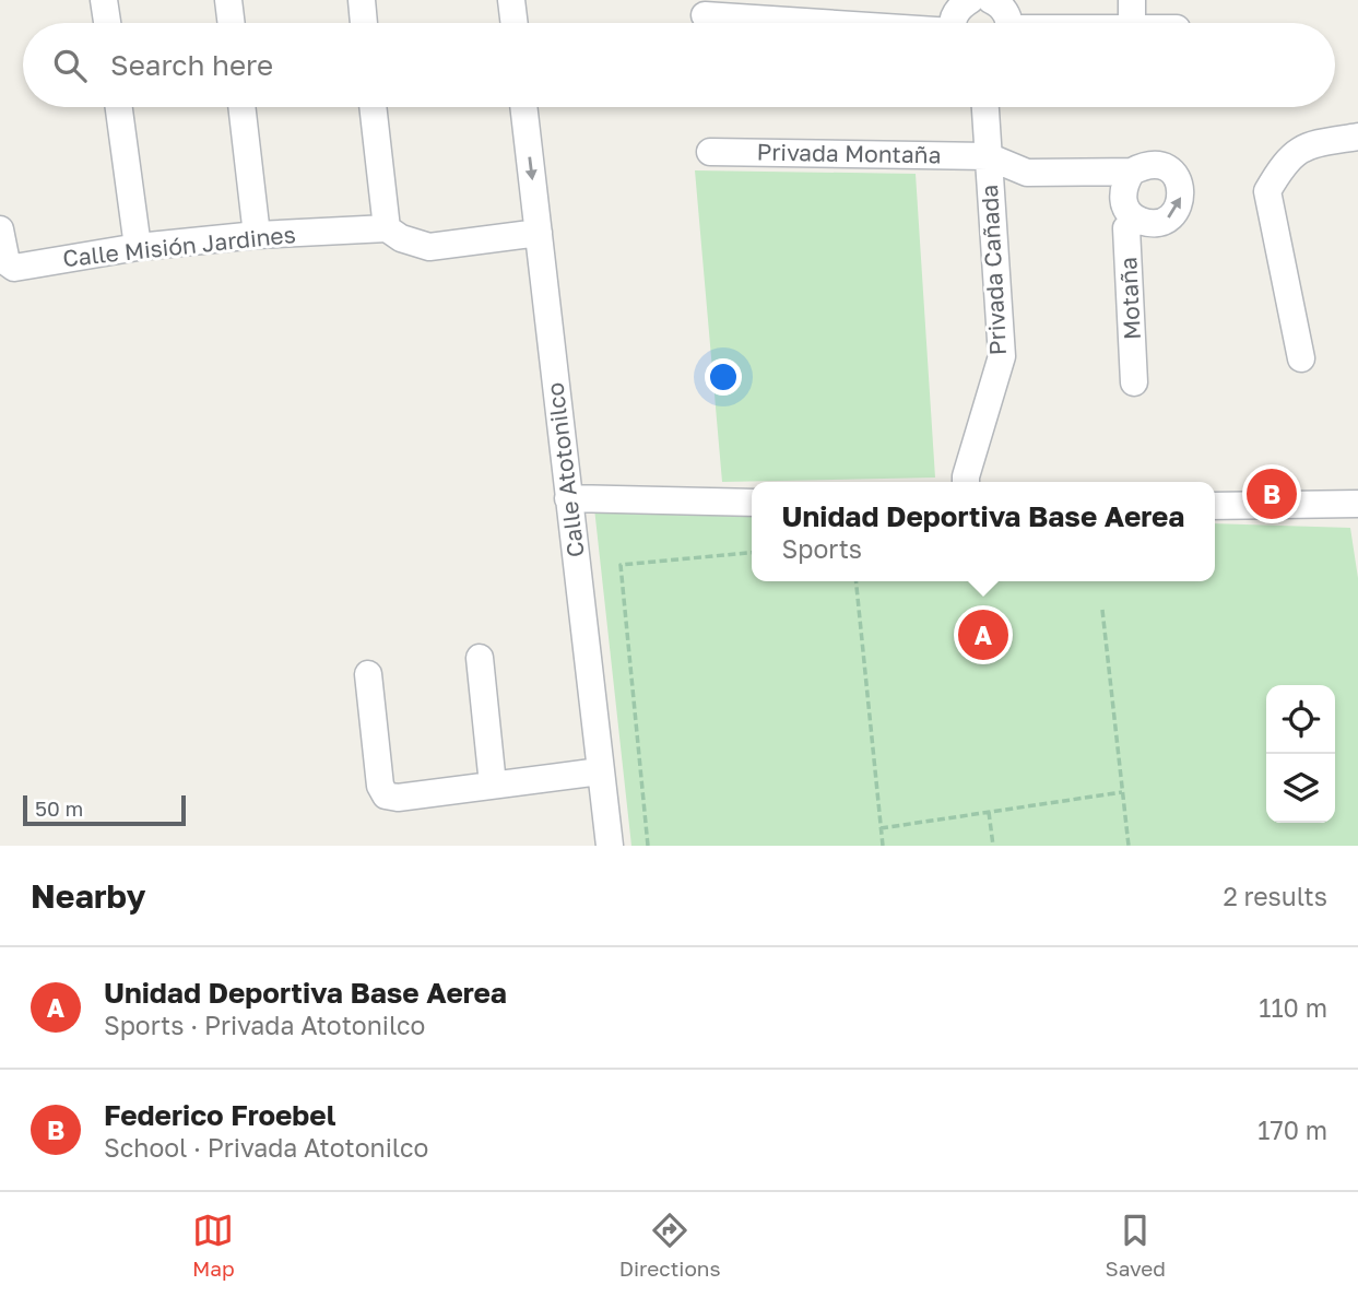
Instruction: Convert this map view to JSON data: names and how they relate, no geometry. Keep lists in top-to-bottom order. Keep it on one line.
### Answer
{"streets":{"street":["Privada Montaña","Calle Misión Jardines","Privada Cañada","Motaña","Calle Atotonilco"]},"crossings":[["Privada Montaña","Privada Cañada"],["Calle Misión Jardines","Calle Atotonilco"]],"scale_bar":"50 m","page":{"search":"Search here","pins":["B","A"],"popup":["Unidad Deportiva Base Aerea","Sports"],"scale":"50 m","heading":["Nearby","2 results"],"list":[{"mark":"A","name":"Unidad Deportiva Base Aerea","note":"Sports · Privada Atotonilco","value":"110 m"},{"mark":"B","name":"Federico Froebel","note":"School · Privada Atotonilco","value":"170 m"}],"nav":["Map","Directions","Saved"]}}
